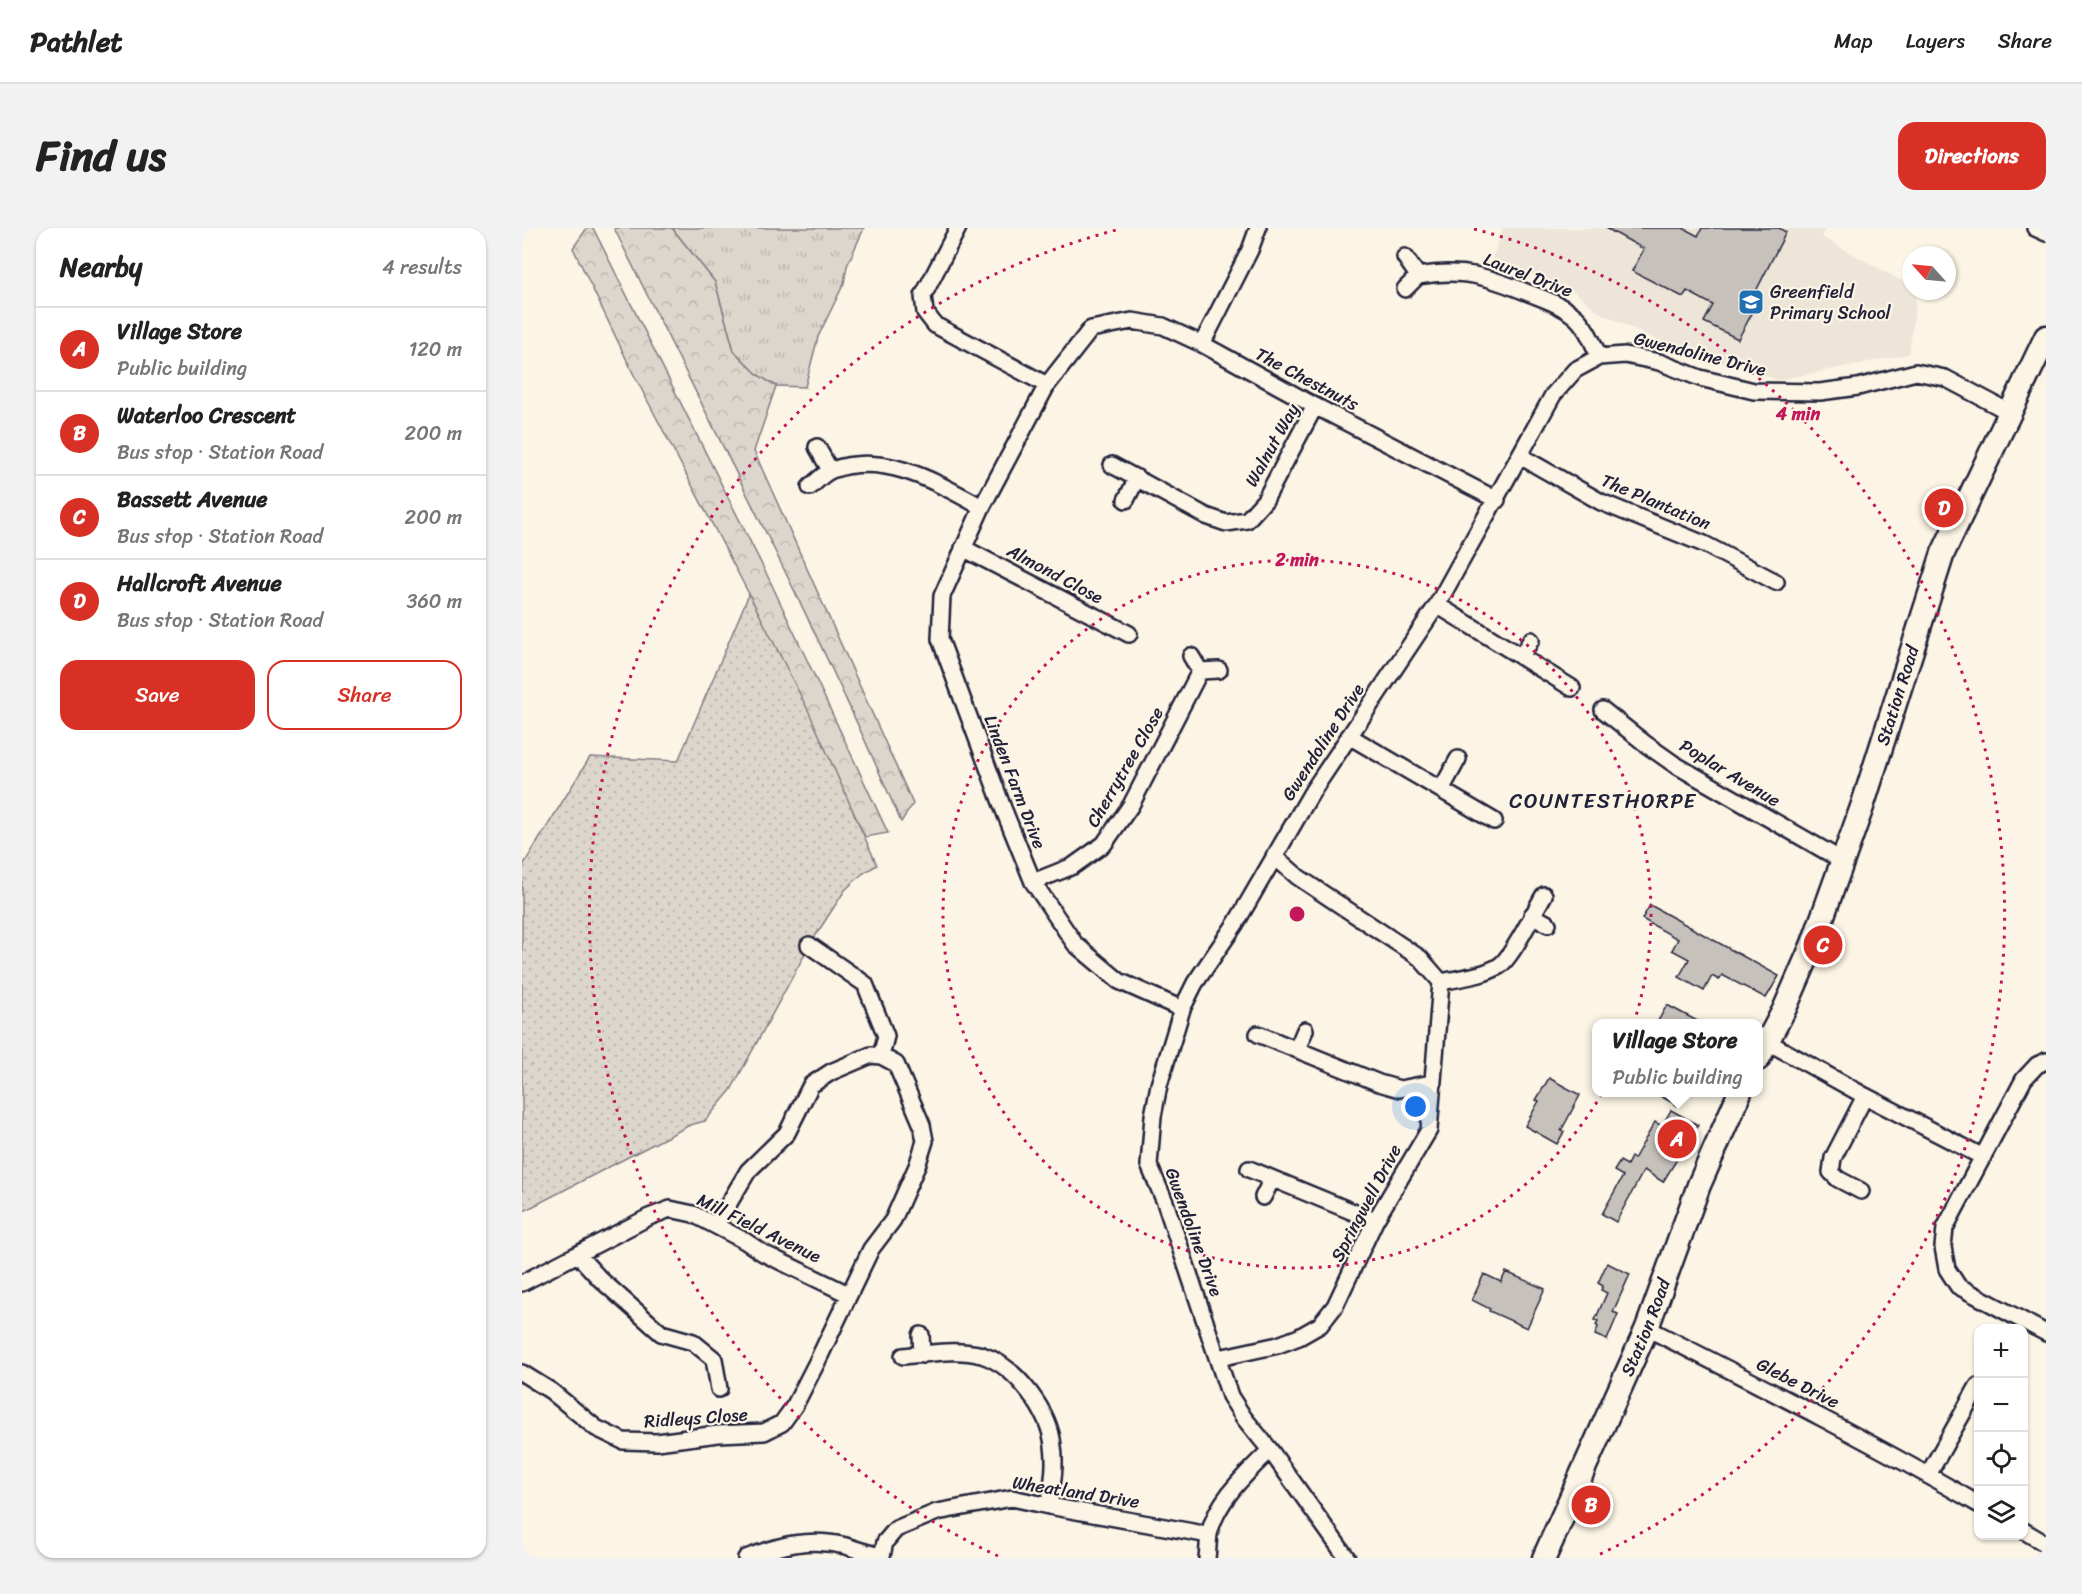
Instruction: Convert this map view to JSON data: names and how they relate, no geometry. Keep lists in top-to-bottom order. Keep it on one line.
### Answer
{"streets":{"street":["Laurel Drive","Gwendoline Drive","The Chestnuts","Walnut Way","The Plantation","Almond Close","Station Road","Cherrytree Close","Poplar Avenue","Linden Farm Drive","Springwell Drive","Mill Field Avenue","Glebe Drive","Ridleys Close","Wheatland Drive"]},"crossings":[["Laurel Drive","Gwendoline Drive"],["Gwendoline Drive","The Chestnuts"],["Gwendoline Drive","The Plantation"],["Gwendoline Drive","Station Road"],["Gwendoline Drive","Linden Farm Drive"],["Gwendoline Drive","Springwell Drive"],["The Chestnuts","Walnut Way"],["The Chestnuts","Linden Farm Drive"],["Almond Close","Linden Farm Drive"],["Station Road","Poplar Avenue"],["Station Road","Glebe Drive"],["Cherrytree Close","Linden Farm Drive"],["Mill Field Avenue","Ridleys Close"]],"districts":["COUNTESTHORPE"],"places":{"school or university":["Greenfield Primary School"]},"north":"top left","page":{"header":"Pathlet","nav":["Map","Layers","Share"],"title":"Find us","buttons":["Directions",["Save","Share"]],"heading":["Nearby","4 results"],"list":[{"mark":"A","name":"Village Store","note":"Public building","value":"120 m"},{"mark":"B","name":"Waterloo Crescent","note":"Bus stop · Station Road","value":"200 m"},{"mark":"C","name":"Bassett Avenue","note":"Bus stop · Station Road","value":"200 m"},{"mark":"D","name":"Hallcroft Avenue","note":"Bus stop · Station Road","value":"360 m"}],"pins":["D","C","A","B"],"popup":["Village Store","Public building"],"map_buttons":["+","−"]},"rings":["4 min","2 min"]}
